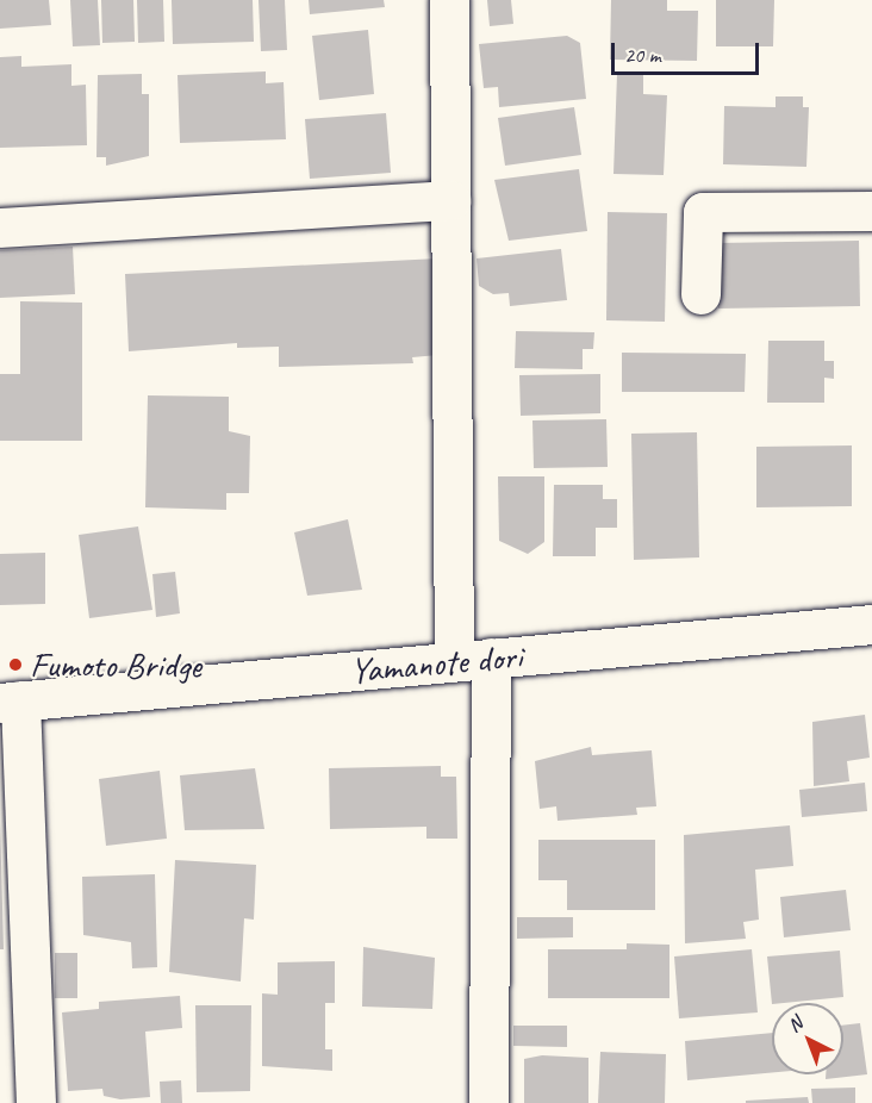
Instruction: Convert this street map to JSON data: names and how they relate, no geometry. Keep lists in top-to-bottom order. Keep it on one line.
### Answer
{"streets":{"street":["Yamanote dori"]},"places":["Fumoto Bridge"],"scale_bar":"20 m","north":"top left"}
